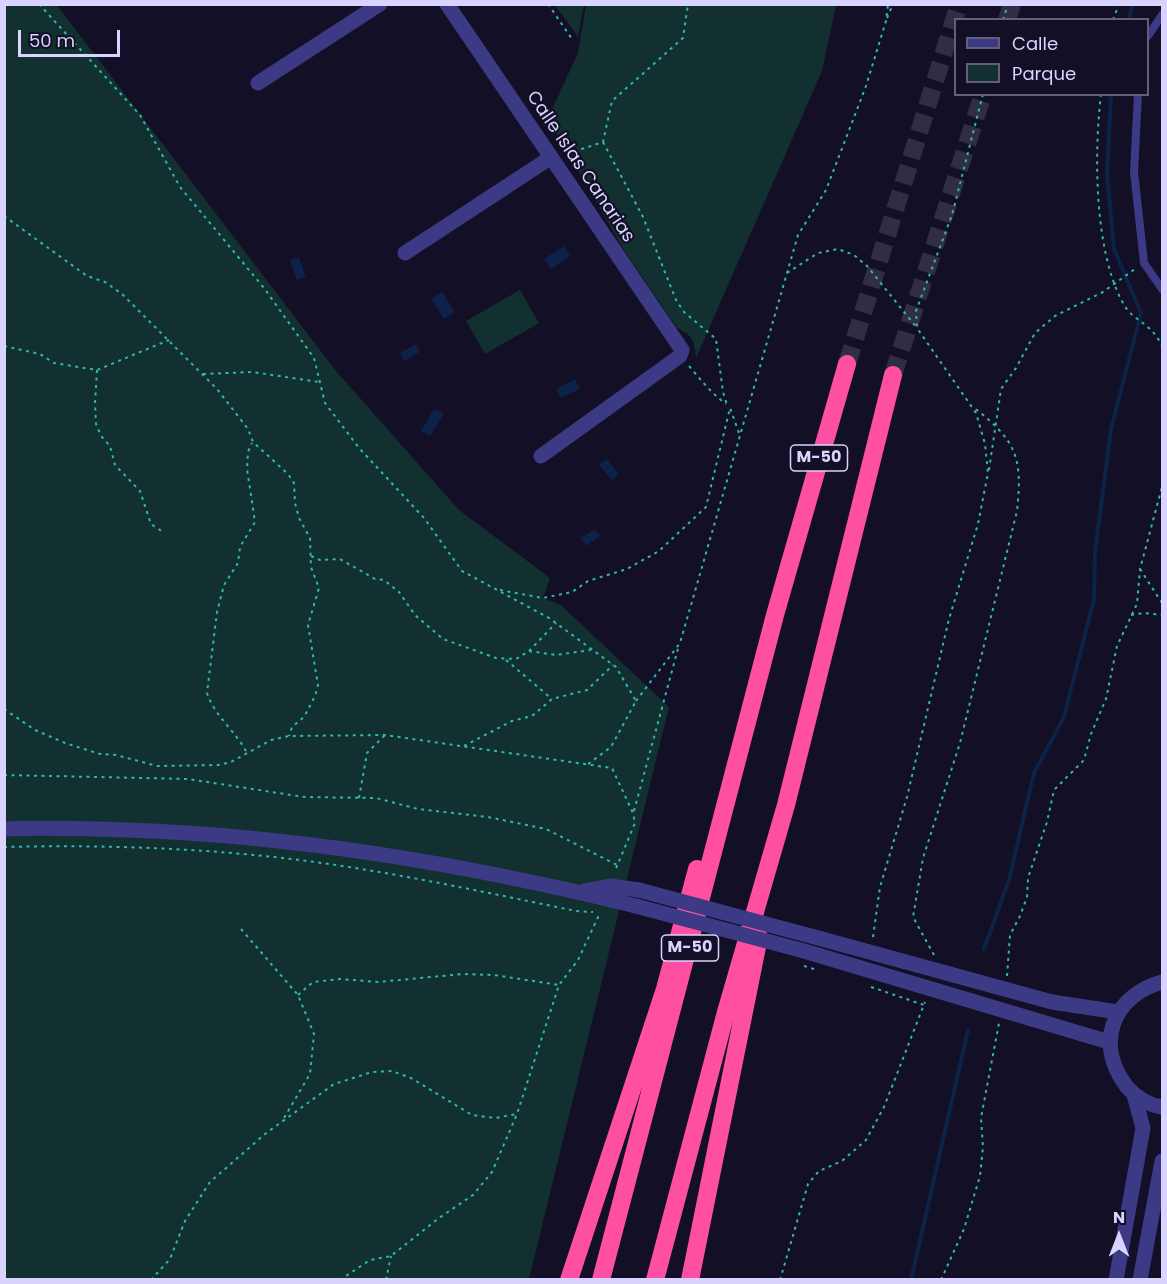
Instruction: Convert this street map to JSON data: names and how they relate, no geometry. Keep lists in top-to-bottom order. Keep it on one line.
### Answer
{"streets":{"highway":["M-50"],"street":["Calle Islas Canarias"]},"legend":["Calle","Parque"],"scale_bar":"50 m","north":"top"}
